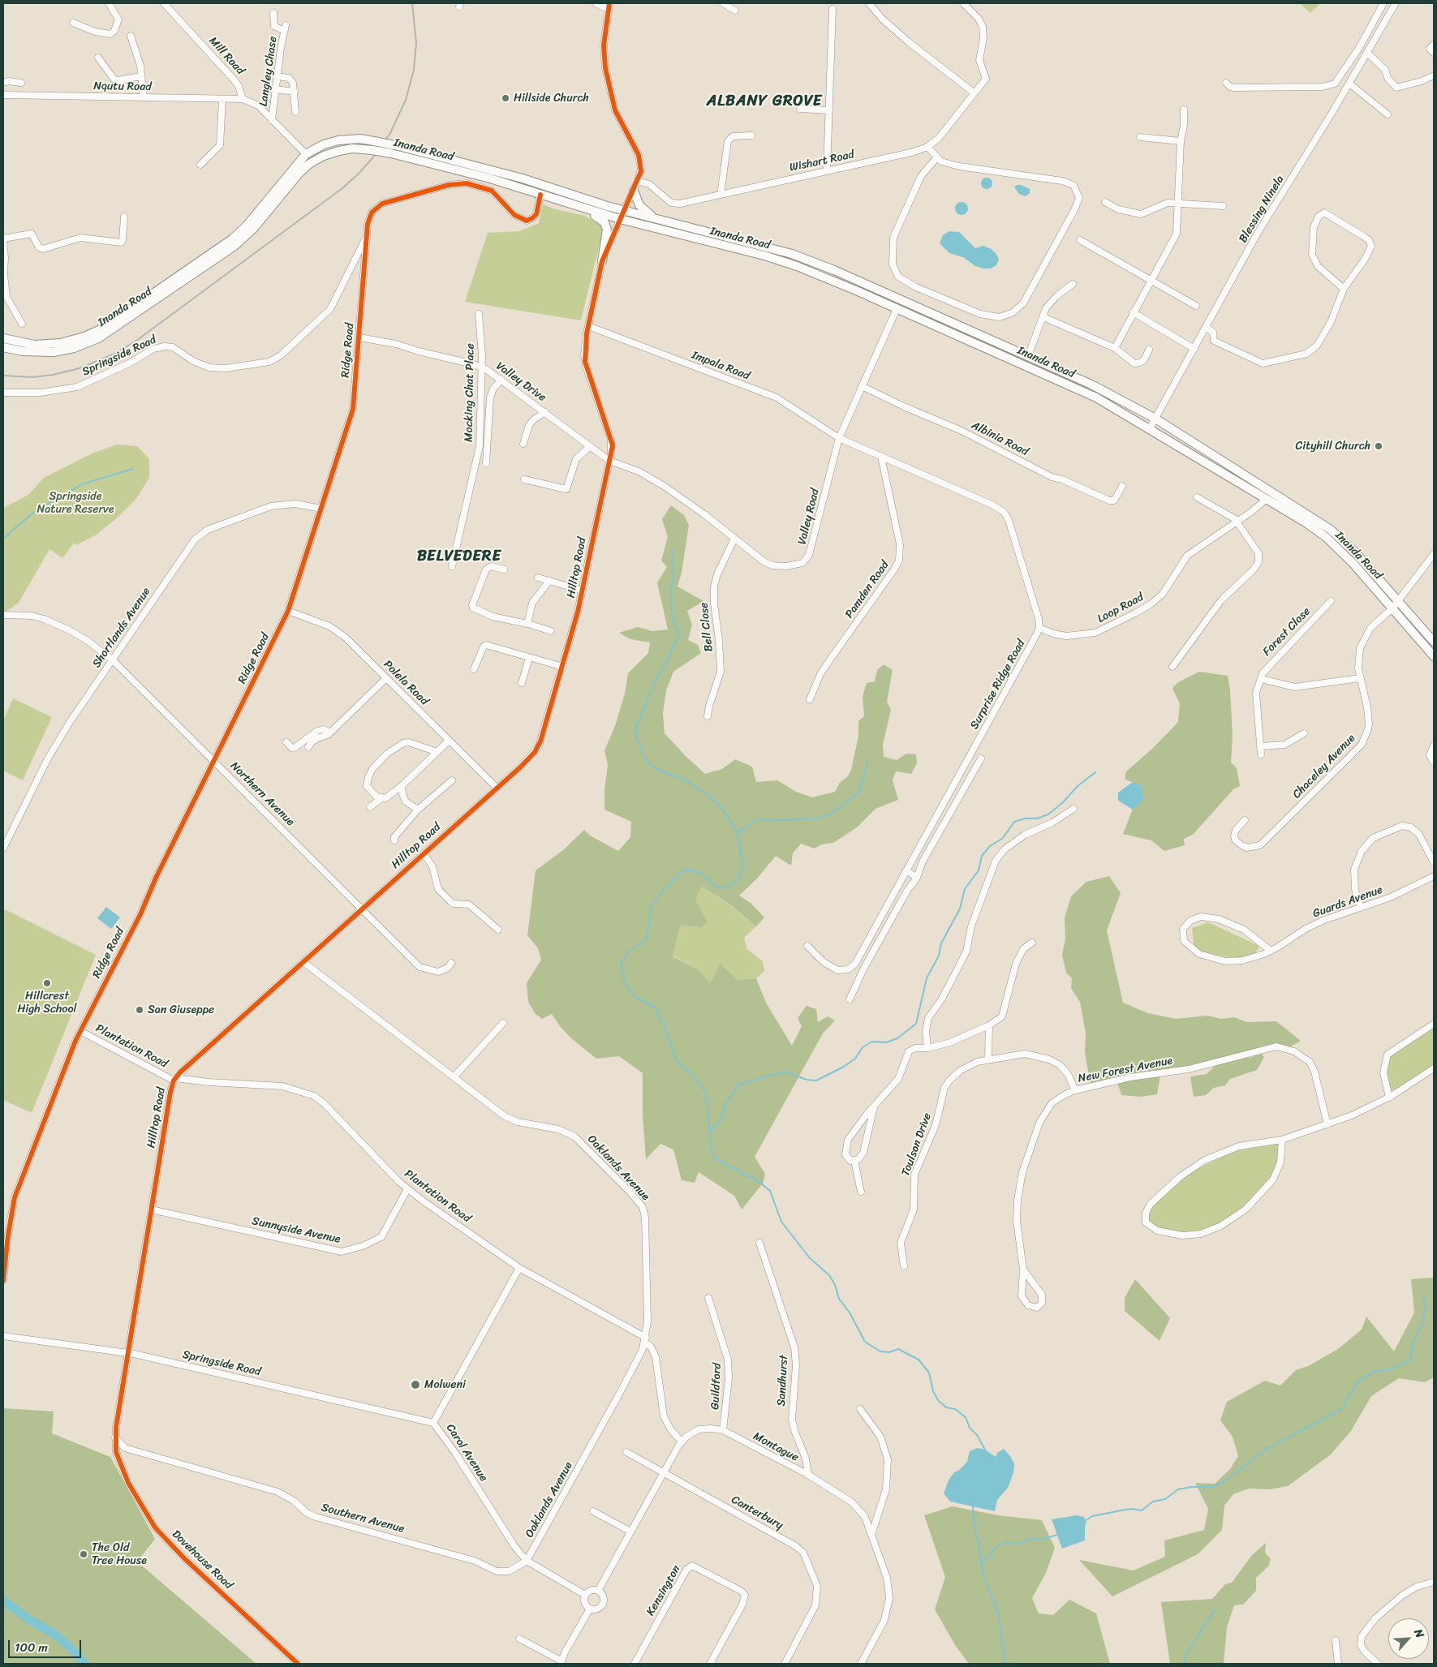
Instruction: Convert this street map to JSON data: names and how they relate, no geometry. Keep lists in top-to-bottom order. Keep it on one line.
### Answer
{"streets":{"main road":["Inanda Road"],"street":["Mill Road","Langley Chase","Nqutu Road","Wishart Road","Blessing Ninela","Ridge Road","Springside Road","Impala Road","Valley Drive","Mocking Chat Place","Albinia Road","Valley Road","Hilltop Road","Pamden Road","Loop Road","Bell Close","Shortlands Avenue","Forest Close","Polela Road","Surprise Ridge Road","Chaceley Avenue","Northern Avenue","Guards Avenue","Plantation Road","New Forest Avenue","Toulson Drive","Oaklands Avenue","Sunnyside Avenue","Sandhurst","Guildford","Montague","Carol Avenue","Canterbury","Southern Avenue","Dovehouse Road","Kensington"]},"crossings":[["Mill Road","Nqutu Road"],["Inanda Road","Blessing Ninela"],["Inanda Road","Ridge Road"],["Inanda Road","Valley Road"],["Inanda Road","Hilltop Road"],["Inanda Road","Loop Road"],["Inanda Road","Chaceley Avenue"],["Wishart Road","Hilltop Road"],["Ridge Road","Springside Road"],["Ridge Road","Valley Drive"],["Ridge Road","Shortlands Avenue"],["Ridge Road","Polela Road"],["Ridge Road","Northern Avenue"],["Ridge Road","Plantation Road"],["Springside Road","Hilltop Road"],["Springside Road","Carol Avenue"],["Impala Road","Valley Road"],["Impala Road","Hilltop Road"],["Valley Drive","Mocking Chat Place"],["Valley Drive","Valley Road"],["Valley Drive","Hilltop Road"],["Albinia Road","Valley Road"],["Valley Road","Hilltop Road"],["Valley Road","Bell Close"],["Hilltop Road","Polela Road"],["Hilltop Road","Northern Avenue"],["Hilltop Road","Plantation Road"],["Hilltop Road","Oaklands Avenue"],["Hilltop Road","Sunnyside Avenue"],["Hilltop Road","Dovehouse Road"],["Loop Road","Surprise Ridge Road"],["Shortlands Avenue","Northern Avenue"],["Plantation Road","Oaklands Avenue"],["Plantation Road","Sunnyside Avenue"],["Plantation Road","Carol Avenue"],["New Forest Avenue","Toulson Drive"],["Oaklands Avenue","Carol Avenue"],["Oaklands Avenue","Southern Avenue"],["Sandhurst","Montague"],["Guildford","Montague"],["Montague","Carol Avenue"],["Montague","Canterbury"],["Carol Avenue","Southern Avenue"]],"districts":["ALBANY GROVE","BELVEDERE"],"parks":["Springside Nature Reserve"],"places":["Hillside Church","Cityhill Church","Hillcrest High School","San Giuseppe","Molweni","The Old Tree House"],"scale_bar":"100 m","north":"top right"}
